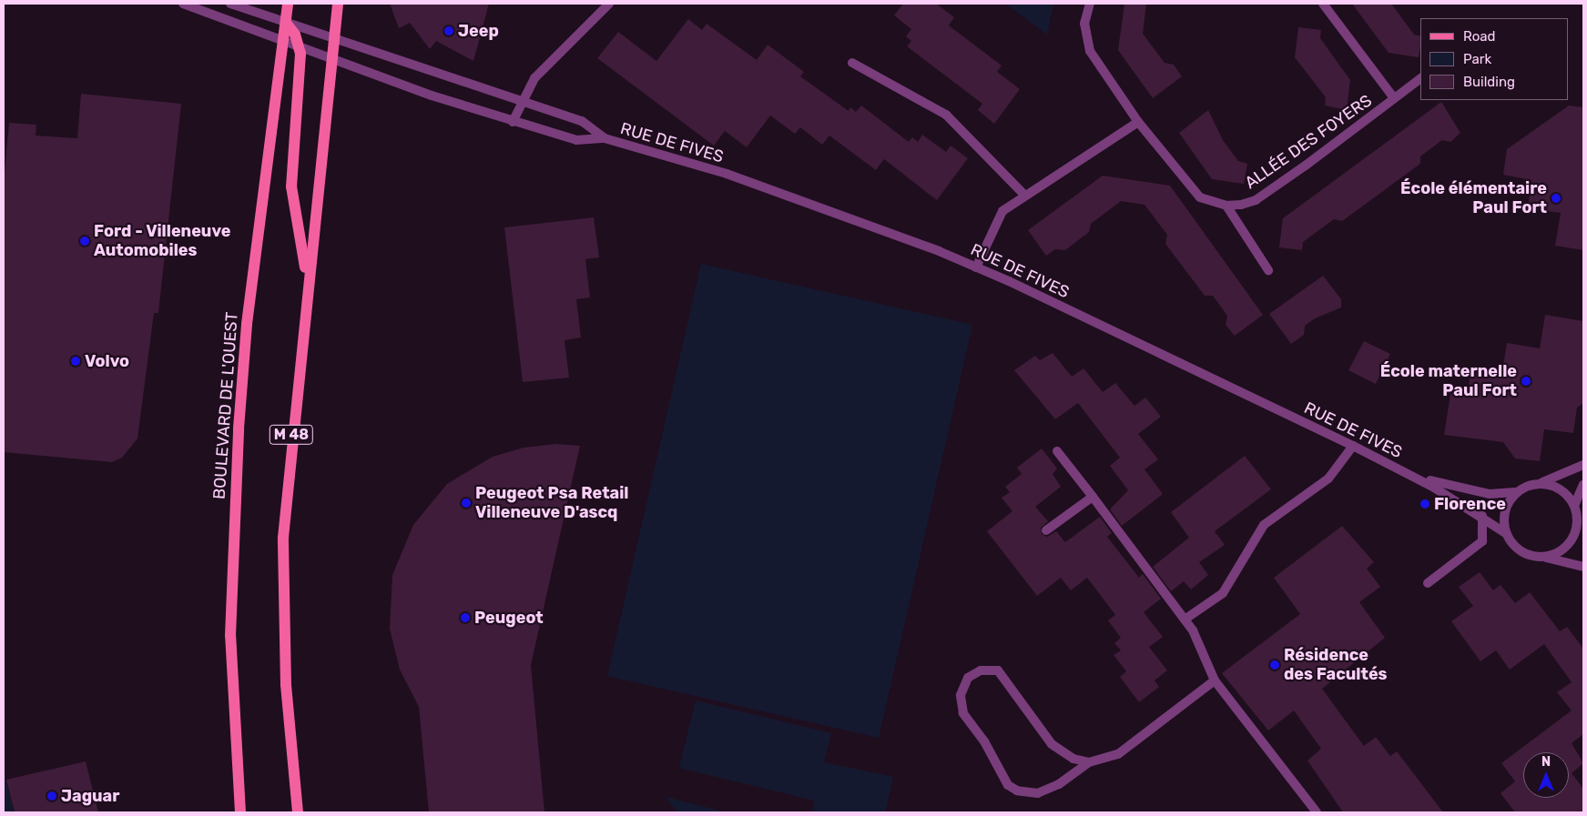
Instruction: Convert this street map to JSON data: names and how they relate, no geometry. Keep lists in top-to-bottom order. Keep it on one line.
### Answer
{"streets":{"main road":["BOULEVARD DE L'OUEST","M 48"],"street":["ALLÉE DES FOYERS","RUE DE FIVES"]},"crossings":[["RUE DE FIVES","BOULEVARD DE L'OUEST"],["RUE DE FIVES","M 48"]],"places":["Jeep","École élémentaire Paul Fort","Ford - Villeneuve Automobiles","Volvo","École maternelle Paul Fort","Peugeot Psa Retail Villeneuve D'ascq","Florence","Peugeot","Résidence des Facultés","Jaguar"],"legend":["Road","Park","Building"],"north":"top"}
